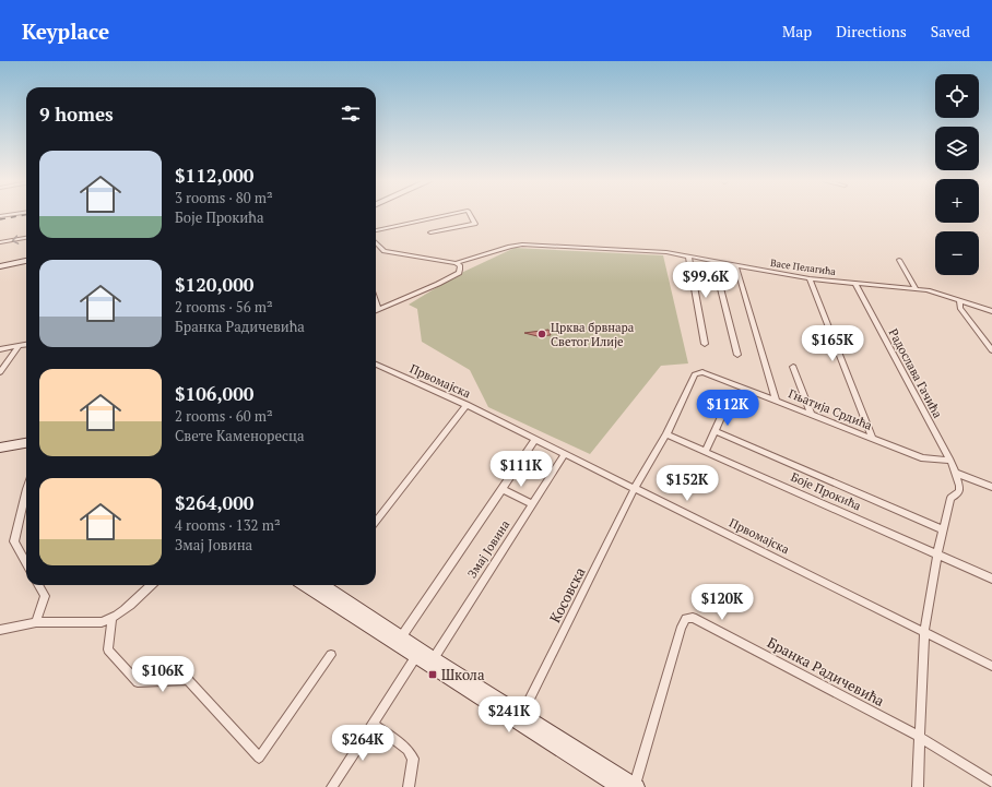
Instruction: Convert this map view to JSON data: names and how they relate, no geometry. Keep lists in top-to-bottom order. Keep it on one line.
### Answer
{"streets":{"street":["Васе Пелагића","Радослава Гачића","Првомајска","Гњатија Срдића","Боје Прокића","Змај Јовина","Косовска","Бранка Радичевића"]},"crossings":[["Васе Пелагића","Радослава Гачића"],["Радослава Гачића","Гњатија Срдића"],["Првомајска","Змај Јовина"],["Првомајска","Косовска"],["Гњатија Срдића","Косовска"],["Боје Прокића","Косовска"]],"places":{"other":["Црква брвнара Светог Илије"],"transit":["Школа"]},"page":{"header":"Keyplace","nav":["Map","Directions","Saved"],"map_buttons":["+","−"],"heading":"9 homes","list":[{"name":"$112,000","note":"3 rooms · 80 m² · Боје Прокића"},{"name":"$120,000","note":"2 rooms · 56 m² · Бранка Радичевића"},{"name":"$106,000","note":"2 rooms · 60 m² · Свете Каменоресца"},{"name":"$264,000","note":"4 rooms · 132 m² · Змај Јовина"}],"price":["$99.6K","$165K","$112K","$111K","$152K","$120K","$106K","$241K","$264K"]}}
